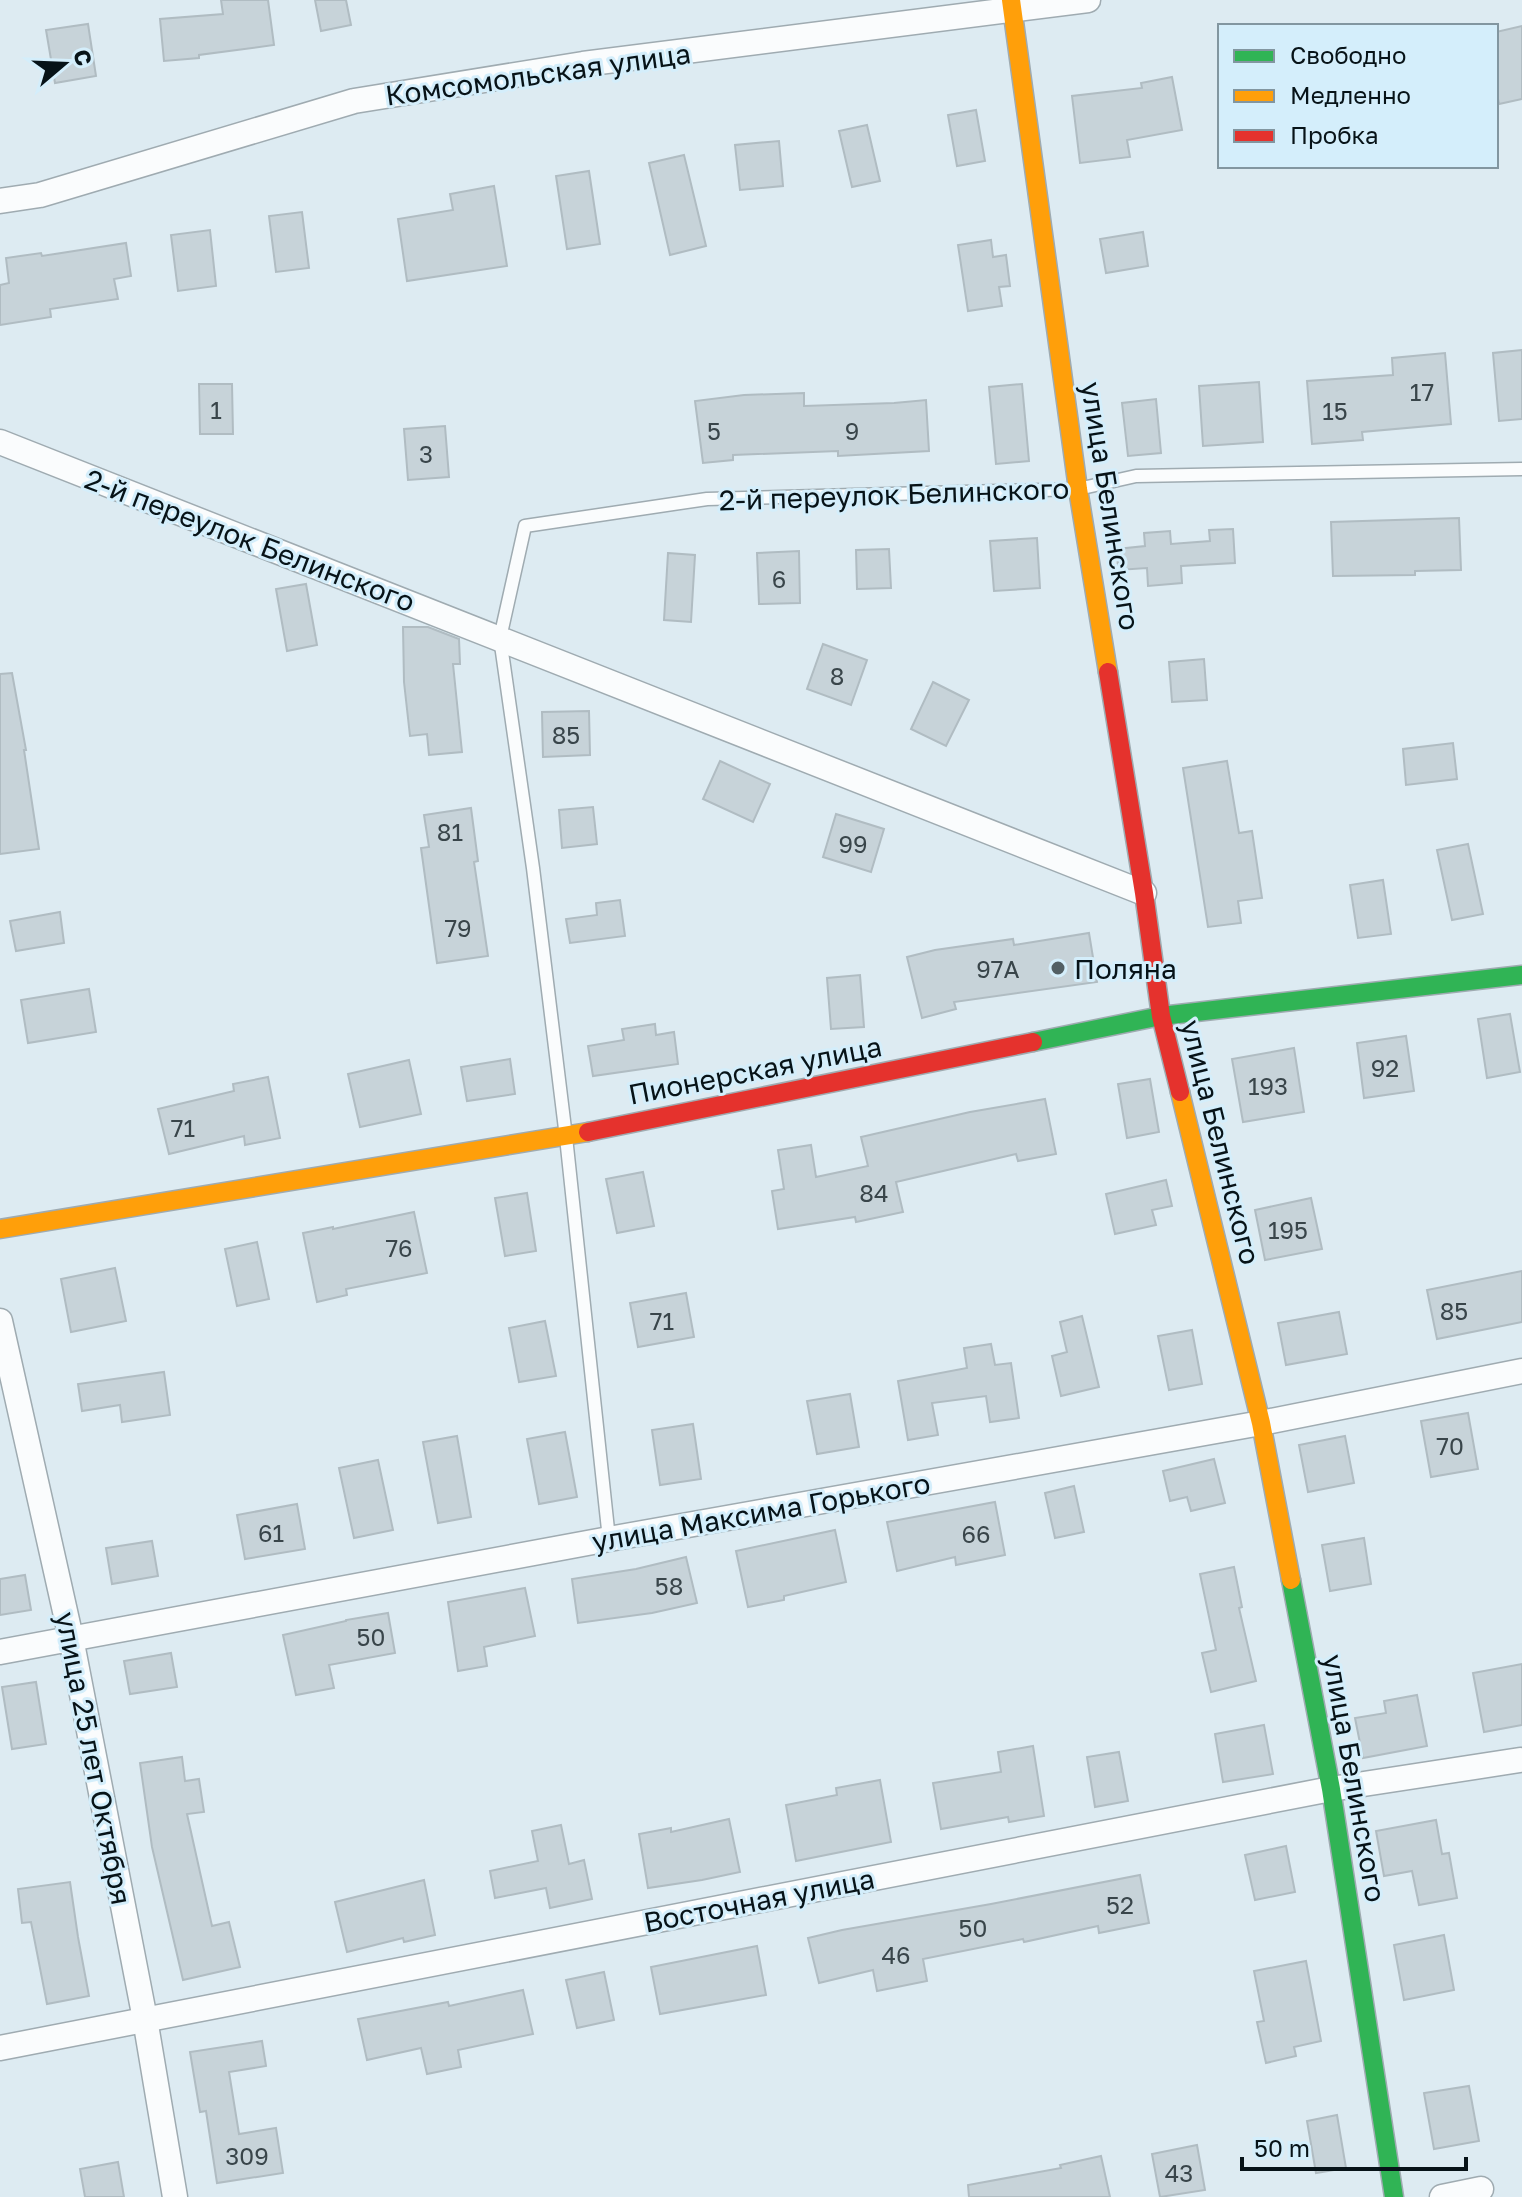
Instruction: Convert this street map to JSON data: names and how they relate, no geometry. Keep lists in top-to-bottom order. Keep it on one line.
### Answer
{"streets":{"street":["Комсомольская улица","2-й переулок Белинского","улица Белинского","Пионерская улица","улица Максима Горького","улица 25 лет Октября","Восточная улица"]},"crossings":[["Комсомольская улица","улица Белинского"],["2-й переулок Белинского","улица Белинского"],["2-й переулок Белинского","Пионерская улица"],["2-й переулок Белинского","улица Максима Горького"],["улица Белинского","Пионерская улица"],["улица Белинского","улица Максима Горького"],["улица Белинского","Восточная улица"],["улица Максима Горького","улица 25 лет Октября"],["улица 25 лет Октября","Восточная улица"]],"places":["Поляна"],"house_numbers":["17","1","15","5","9","3","6","8","85","81","99","79","97А","92","193","71","84","195","76","85","71","70","61","66","58","50","52","50","46","309","43"],"legend":["Свободно","Медленно","Пробка"],"scale_bar":"50 m","north":"right"}
